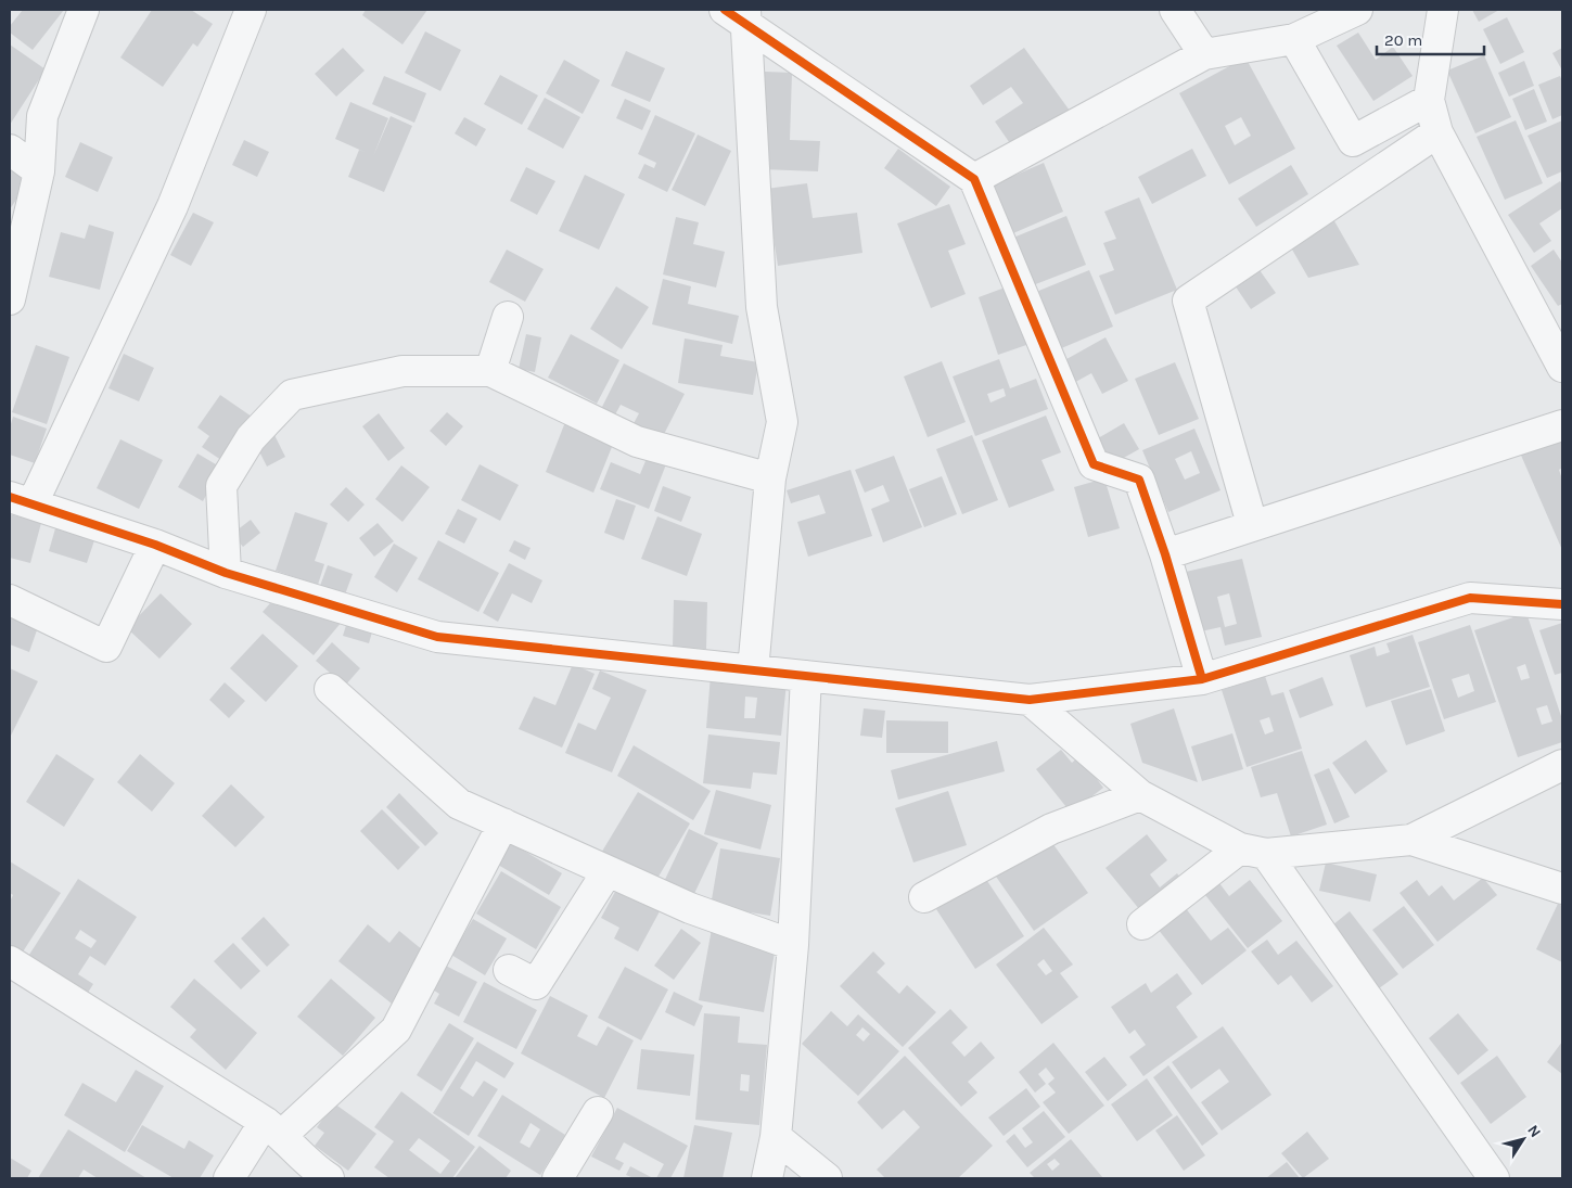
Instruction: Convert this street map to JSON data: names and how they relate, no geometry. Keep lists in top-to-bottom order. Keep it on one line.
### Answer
{"scale_bar":"20 m","north":"top right"}
